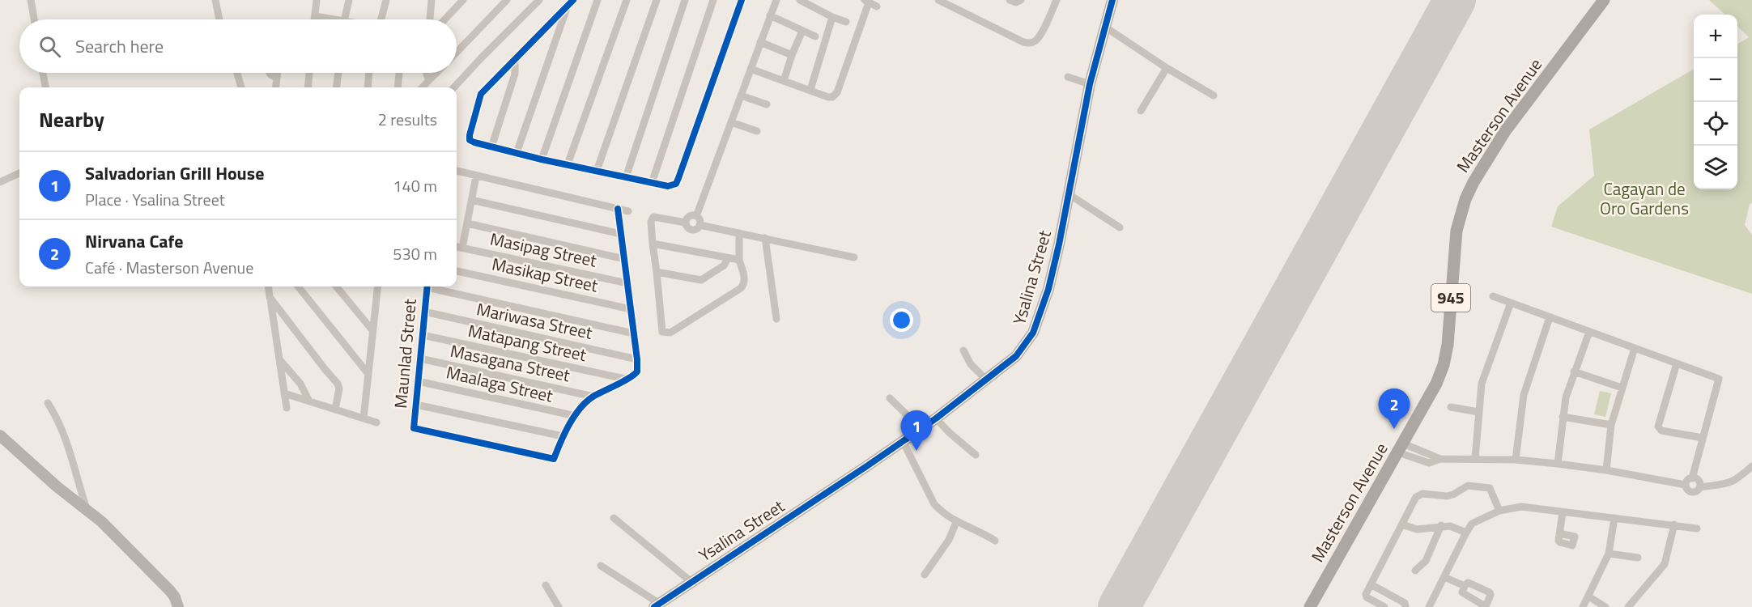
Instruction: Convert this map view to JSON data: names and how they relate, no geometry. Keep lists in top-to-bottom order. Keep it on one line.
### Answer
{"streets":{"main road":["Masterson Avenue","945"],"street":["Masipag Street","Masikap Street","Ysalina Street","Mariwasa Street","Matapang Street","Maunlad Street","Masagana Street","Maalaga Street"]},"crossings":[["Mariwasa Street","Maunlad Street"],["Matapang Street","Maunlad Street"],["Maunlad Street","Masagana Street"],["Maunlad Street","Maalaga Street"]],"parks":["Cagayan de Oro Gardens"],"page":{"map_buttons":["+","−"],"search":"Search here","heading":["Nearby","2 results"],"list":[{"mark":"1","name":"Salvadorian Grill House","note":"Place · Ysalina Street","value":"140 m"},{"mark":"2","name":"Nirvana Cafe","note":"Café · Masterson Avenue","value":"530 m"}],"pins":["2","1"]}}
